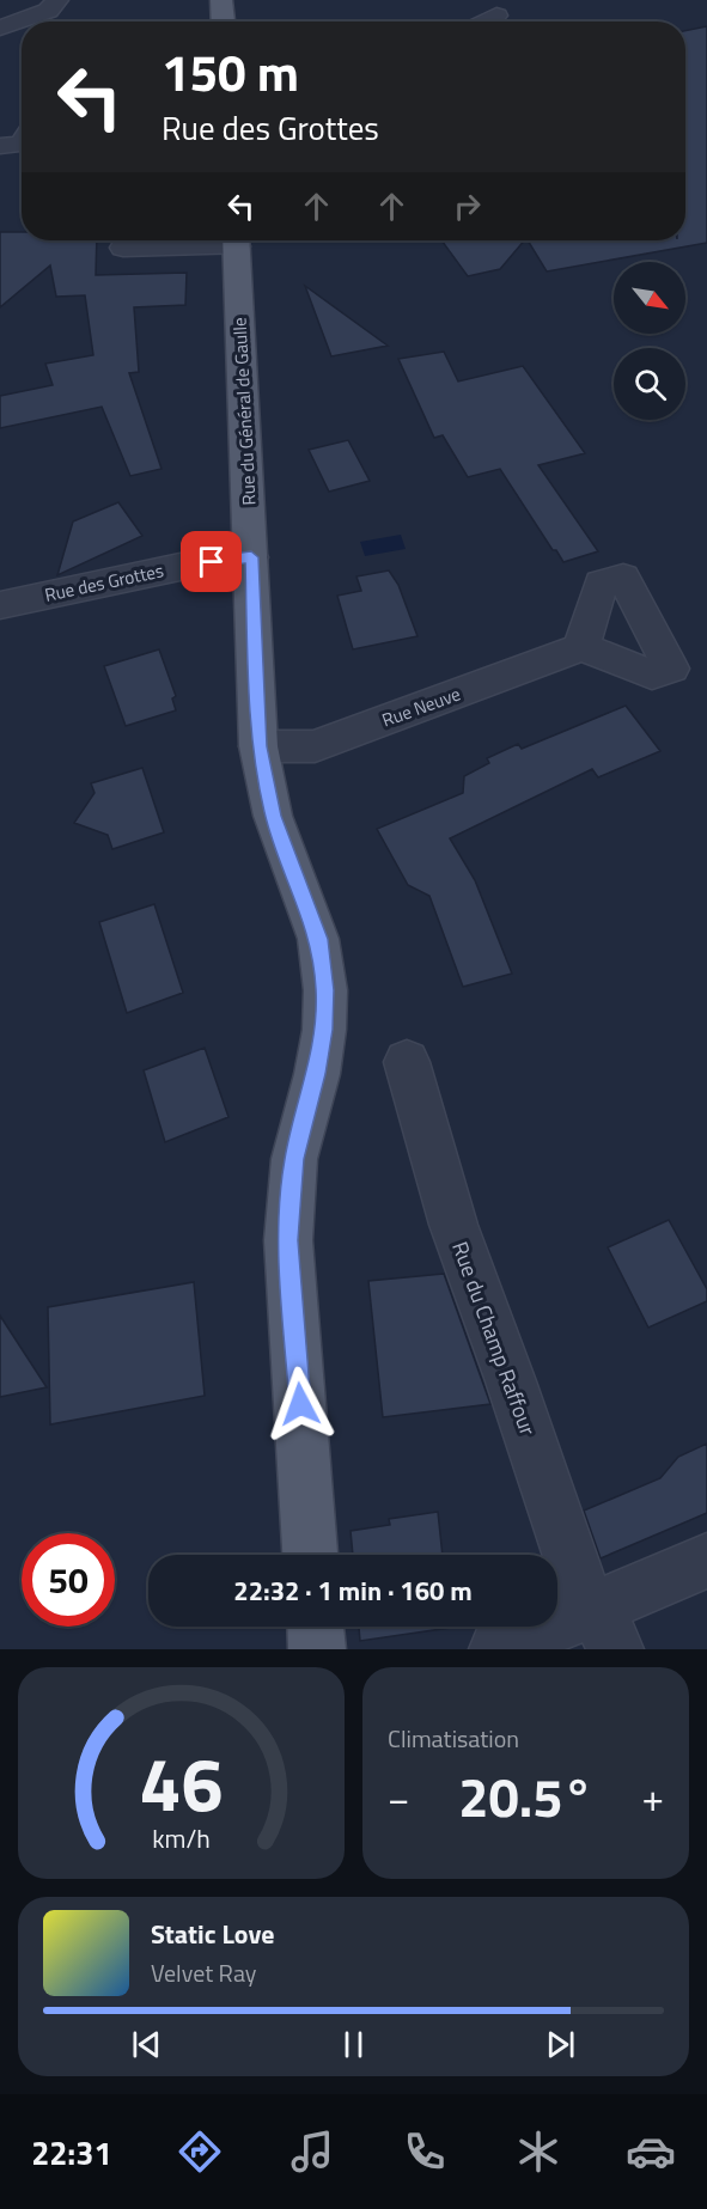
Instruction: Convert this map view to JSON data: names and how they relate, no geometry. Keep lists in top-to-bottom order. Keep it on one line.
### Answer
{"streets":{"main road":["Rue du Général de Gaulle"],"street":["Rue des Grottes","Rue Neuve","Rue du Champ Raffour"]},"crossings":[["Rue du Général de Gaulle","Rue des Grottes"],["Rue du Général de Gaulle","Rue Neuve"]],"north":"bottom right","page":{"turn":["150 m","Rue des Grottes"],"limit":"50","trip":"22:32 · 1 min · 160 m","tile":"Climatisation","heat":["−","20.5°","+"],"song":["Static Love","Velvet Ray"],"tabs":"22:31","gauge":["46","km/h"]}}
